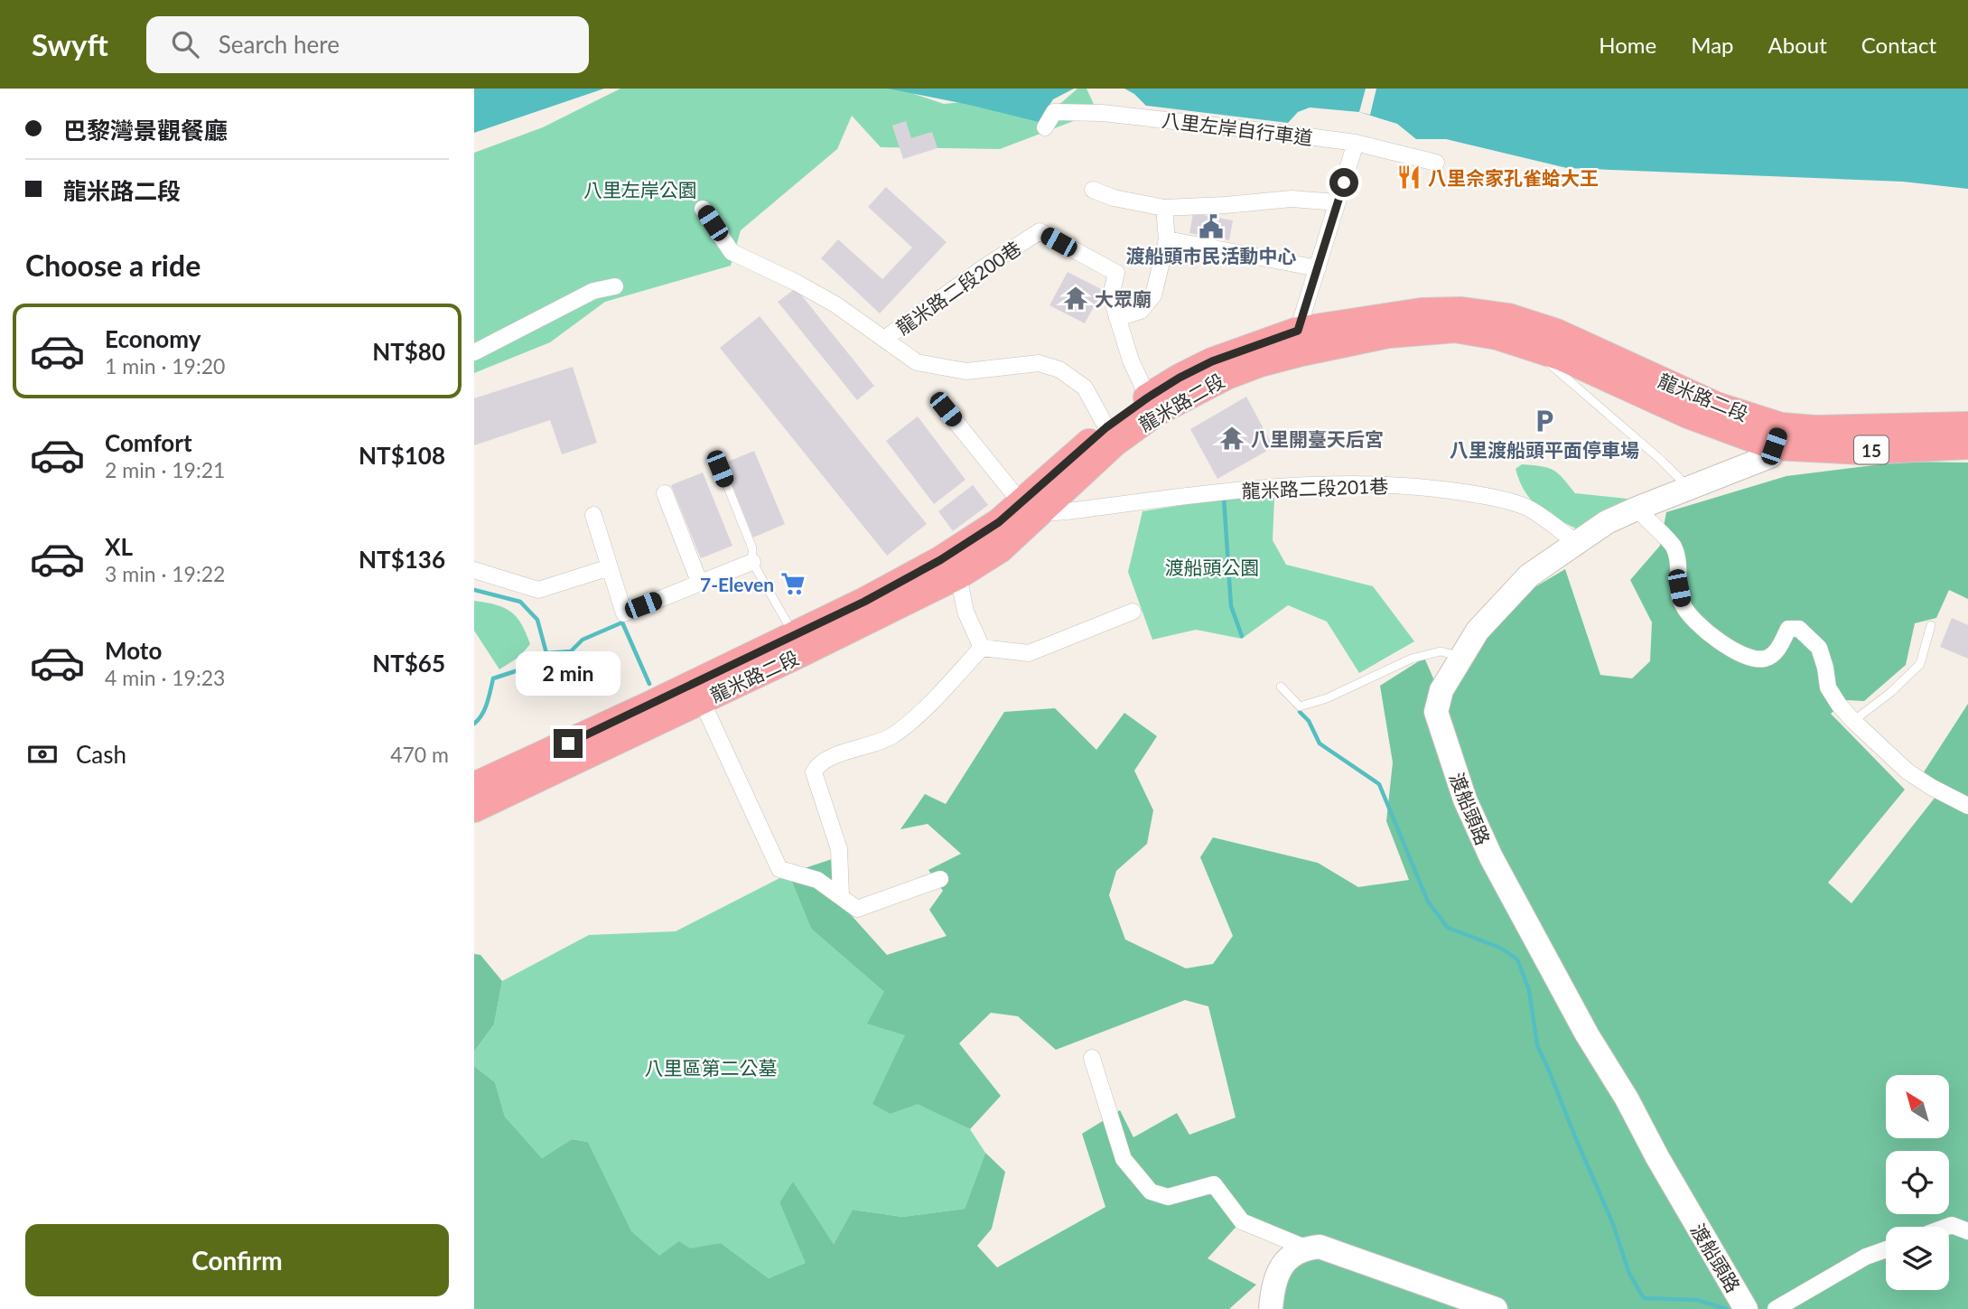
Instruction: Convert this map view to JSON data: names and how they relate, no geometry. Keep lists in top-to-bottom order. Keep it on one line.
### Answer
{"streets":{"main road":["龍米路二段","15"],"street":["八里左岸自行車道","龍米路二段200巷","龍米路二段201巷","渡船頭路"]},"crossings":[["龍米路二段200巷","龍米路二段"],["龍米路二段","龍米路二段201巷"],["龍米路二段","渡船頭路"],["龍米路二段201巷","渡船頭路"]],"parks":["八里左岸公園","渡船頭公園","八里區第二公墓"],"places":{"restaurant":["八里佘家孔雀蛤大王"],"public building":["渡船頭市民活動中心"],"temple":["大眾廟","八里開臺天后宮"],"parking":["八里渡船頭平面停車場"],"supermarket":["7-Eleven"]},"north":"top left","page":{"header":"Swyft","search":"Search here","nav":["Home","Map","About","Contact"],"banner":["巴黎灣景觀餐廳","龍米路二段"],"heading":"Choose a ride","list":[{"name":"Economy","note":"1 min · 19:20","value":"NT$80"},{"name":"Comfort","note":"2 min · 19:21","value":"NT$108"},{"name":"XL","note":"3 min · 19:22","value":"NT$136"},{"name":"Moto","note":"4 min · 19:23","value":"NT$65"}],"bubble":"2 min","pay":["Cash","470 m"],"buttons":"Confirm"}}
